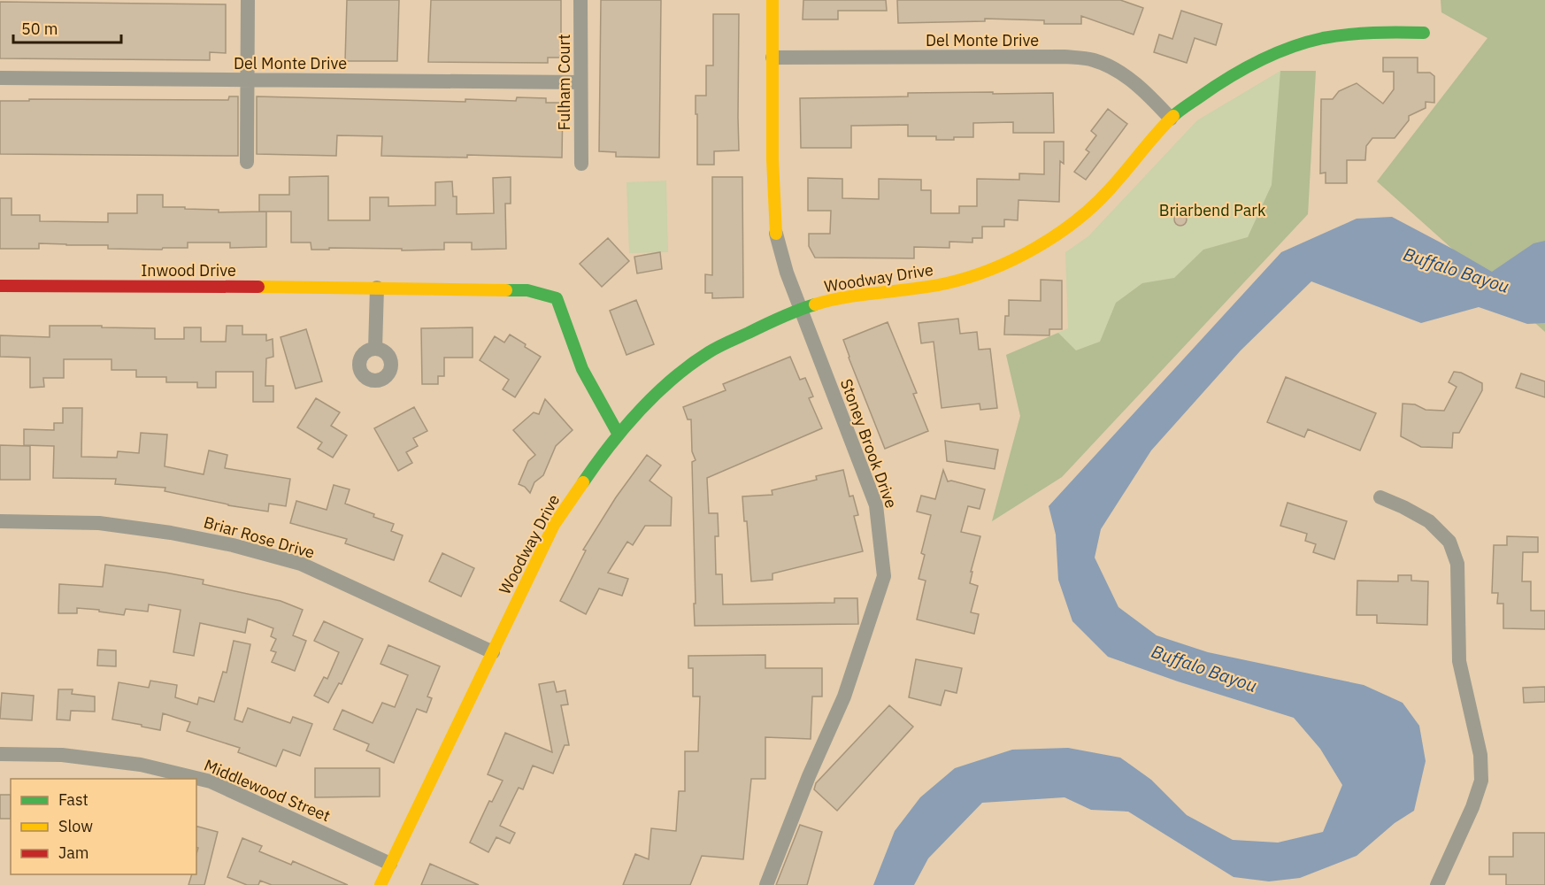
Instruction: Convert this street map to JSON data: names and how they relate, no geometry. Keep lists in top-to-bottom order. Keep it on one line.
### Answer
{"streets":{"street":["Del Monte Drive","Fulham Court","Inwood Drive","Woodway Drive","Stoney Brook Drive","Briar Rose Drive","Middlewood Street"]},"crossings":[["Del Monte Drive","Fulham Court"],["Del Monte Drive","Woodway Drive"],["Del Monte Drive","Stoney Brook Drive"],["Inwood Drive","Woodway Drive"],["Woodway Drive","Stoney Brook Drive"],["Woodway Drive","Briar Rose Drive"],["Woodway Drive","Middlewood Street"]],"water":["Buffalo Bayou"],"parks":["Briarbend Park"],"legend":["Fast","Slow","Jam"],"scale_bar":"50 m"}
